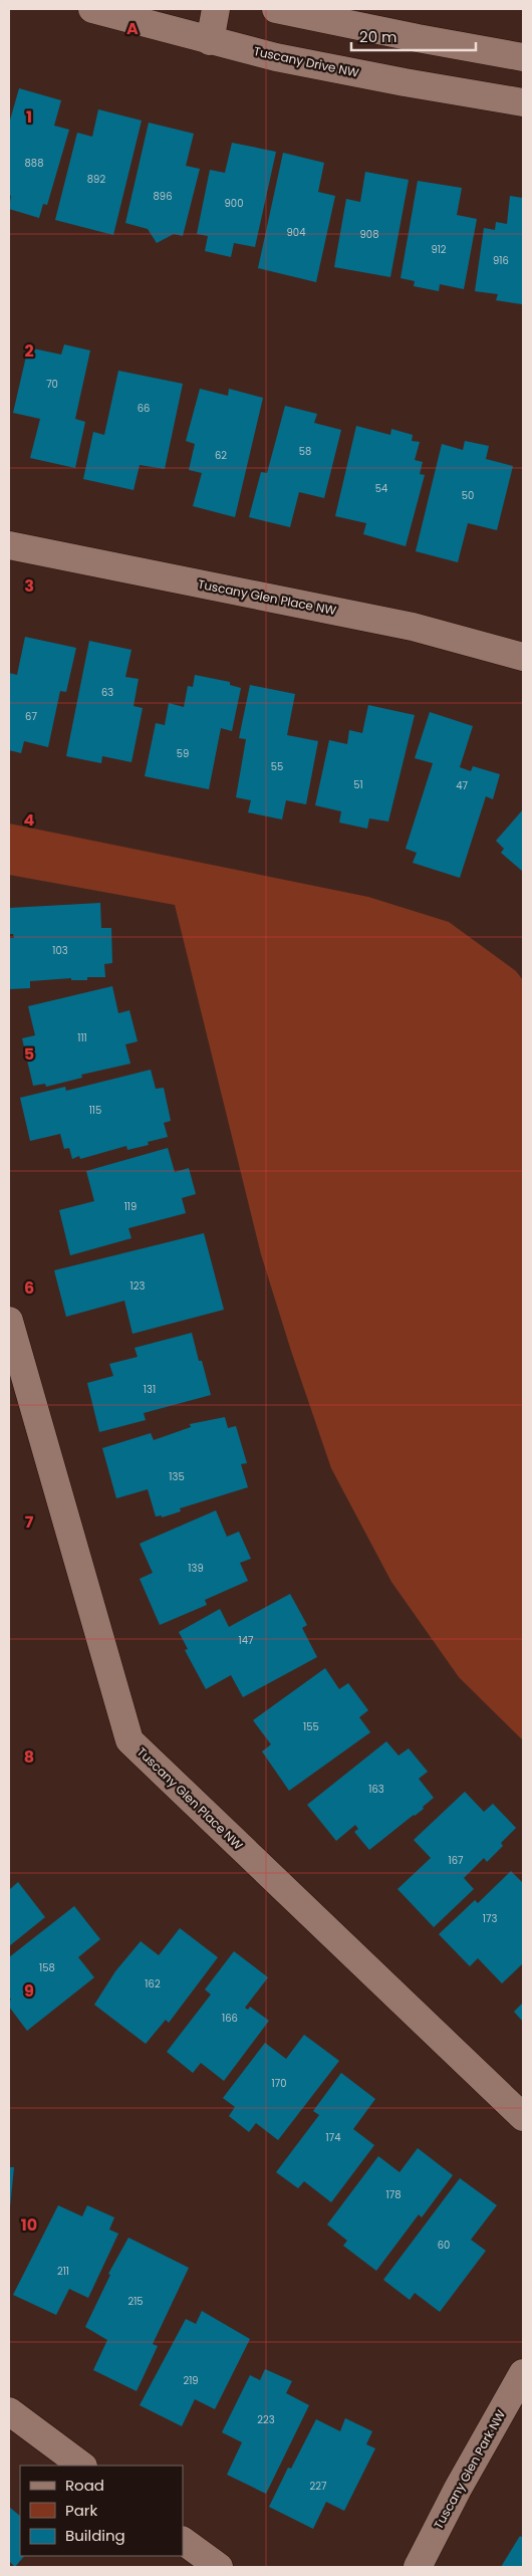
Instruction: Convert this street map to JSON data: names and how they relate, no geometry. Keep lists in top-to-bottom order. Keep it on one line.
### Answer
{"streets":{"street":["Tuscany Drive NW","Tuscany Glen Place NW","Tuscany Glen Park NW"]},"house_numbers":["888","892","896","900","904","908","912","916","70","66","58","62","54","50","63","67","59","55","51","47","103","111","115","119","123","131","135","139","147","155","163","167","173","158","162","166","170","174","178","60","211","215","219","223","227"],"legend":["Road","Park","Building"],"scale_bar":"20 m","grid":{"columns":["A"],"rows":["1","2","3","4","5","6","7","8","9","10"]}}
